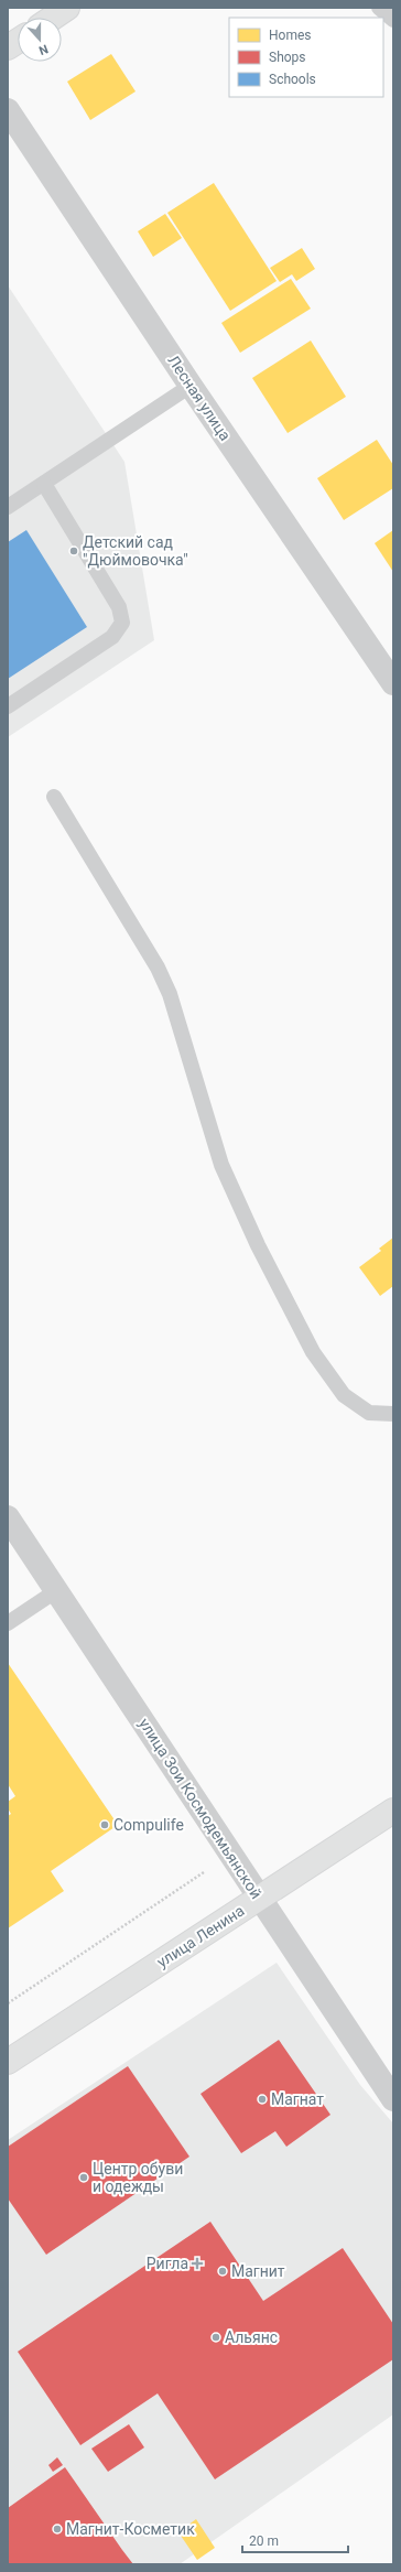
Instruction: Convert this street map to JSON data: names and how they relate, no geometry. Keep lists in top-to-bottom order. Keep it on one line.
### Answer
{"streets":{"main road":["улица Ленина"],"street":["Лесная улица","улица Зои Космодемьянской"]},"crossings":[["улица Зои Космодемьянской","улица Ленина"]],"places":{"other":["Детский сад \"Дюймовочка\"","Compulife","Магнат","Центр обуви и одежды","Магнит","Альянс","Магнит-Косметик"],"health":["Ригла"]},"legend":["Homes","Shops","Schools"],"scale_bar":"20 m","north":"bottom"}
